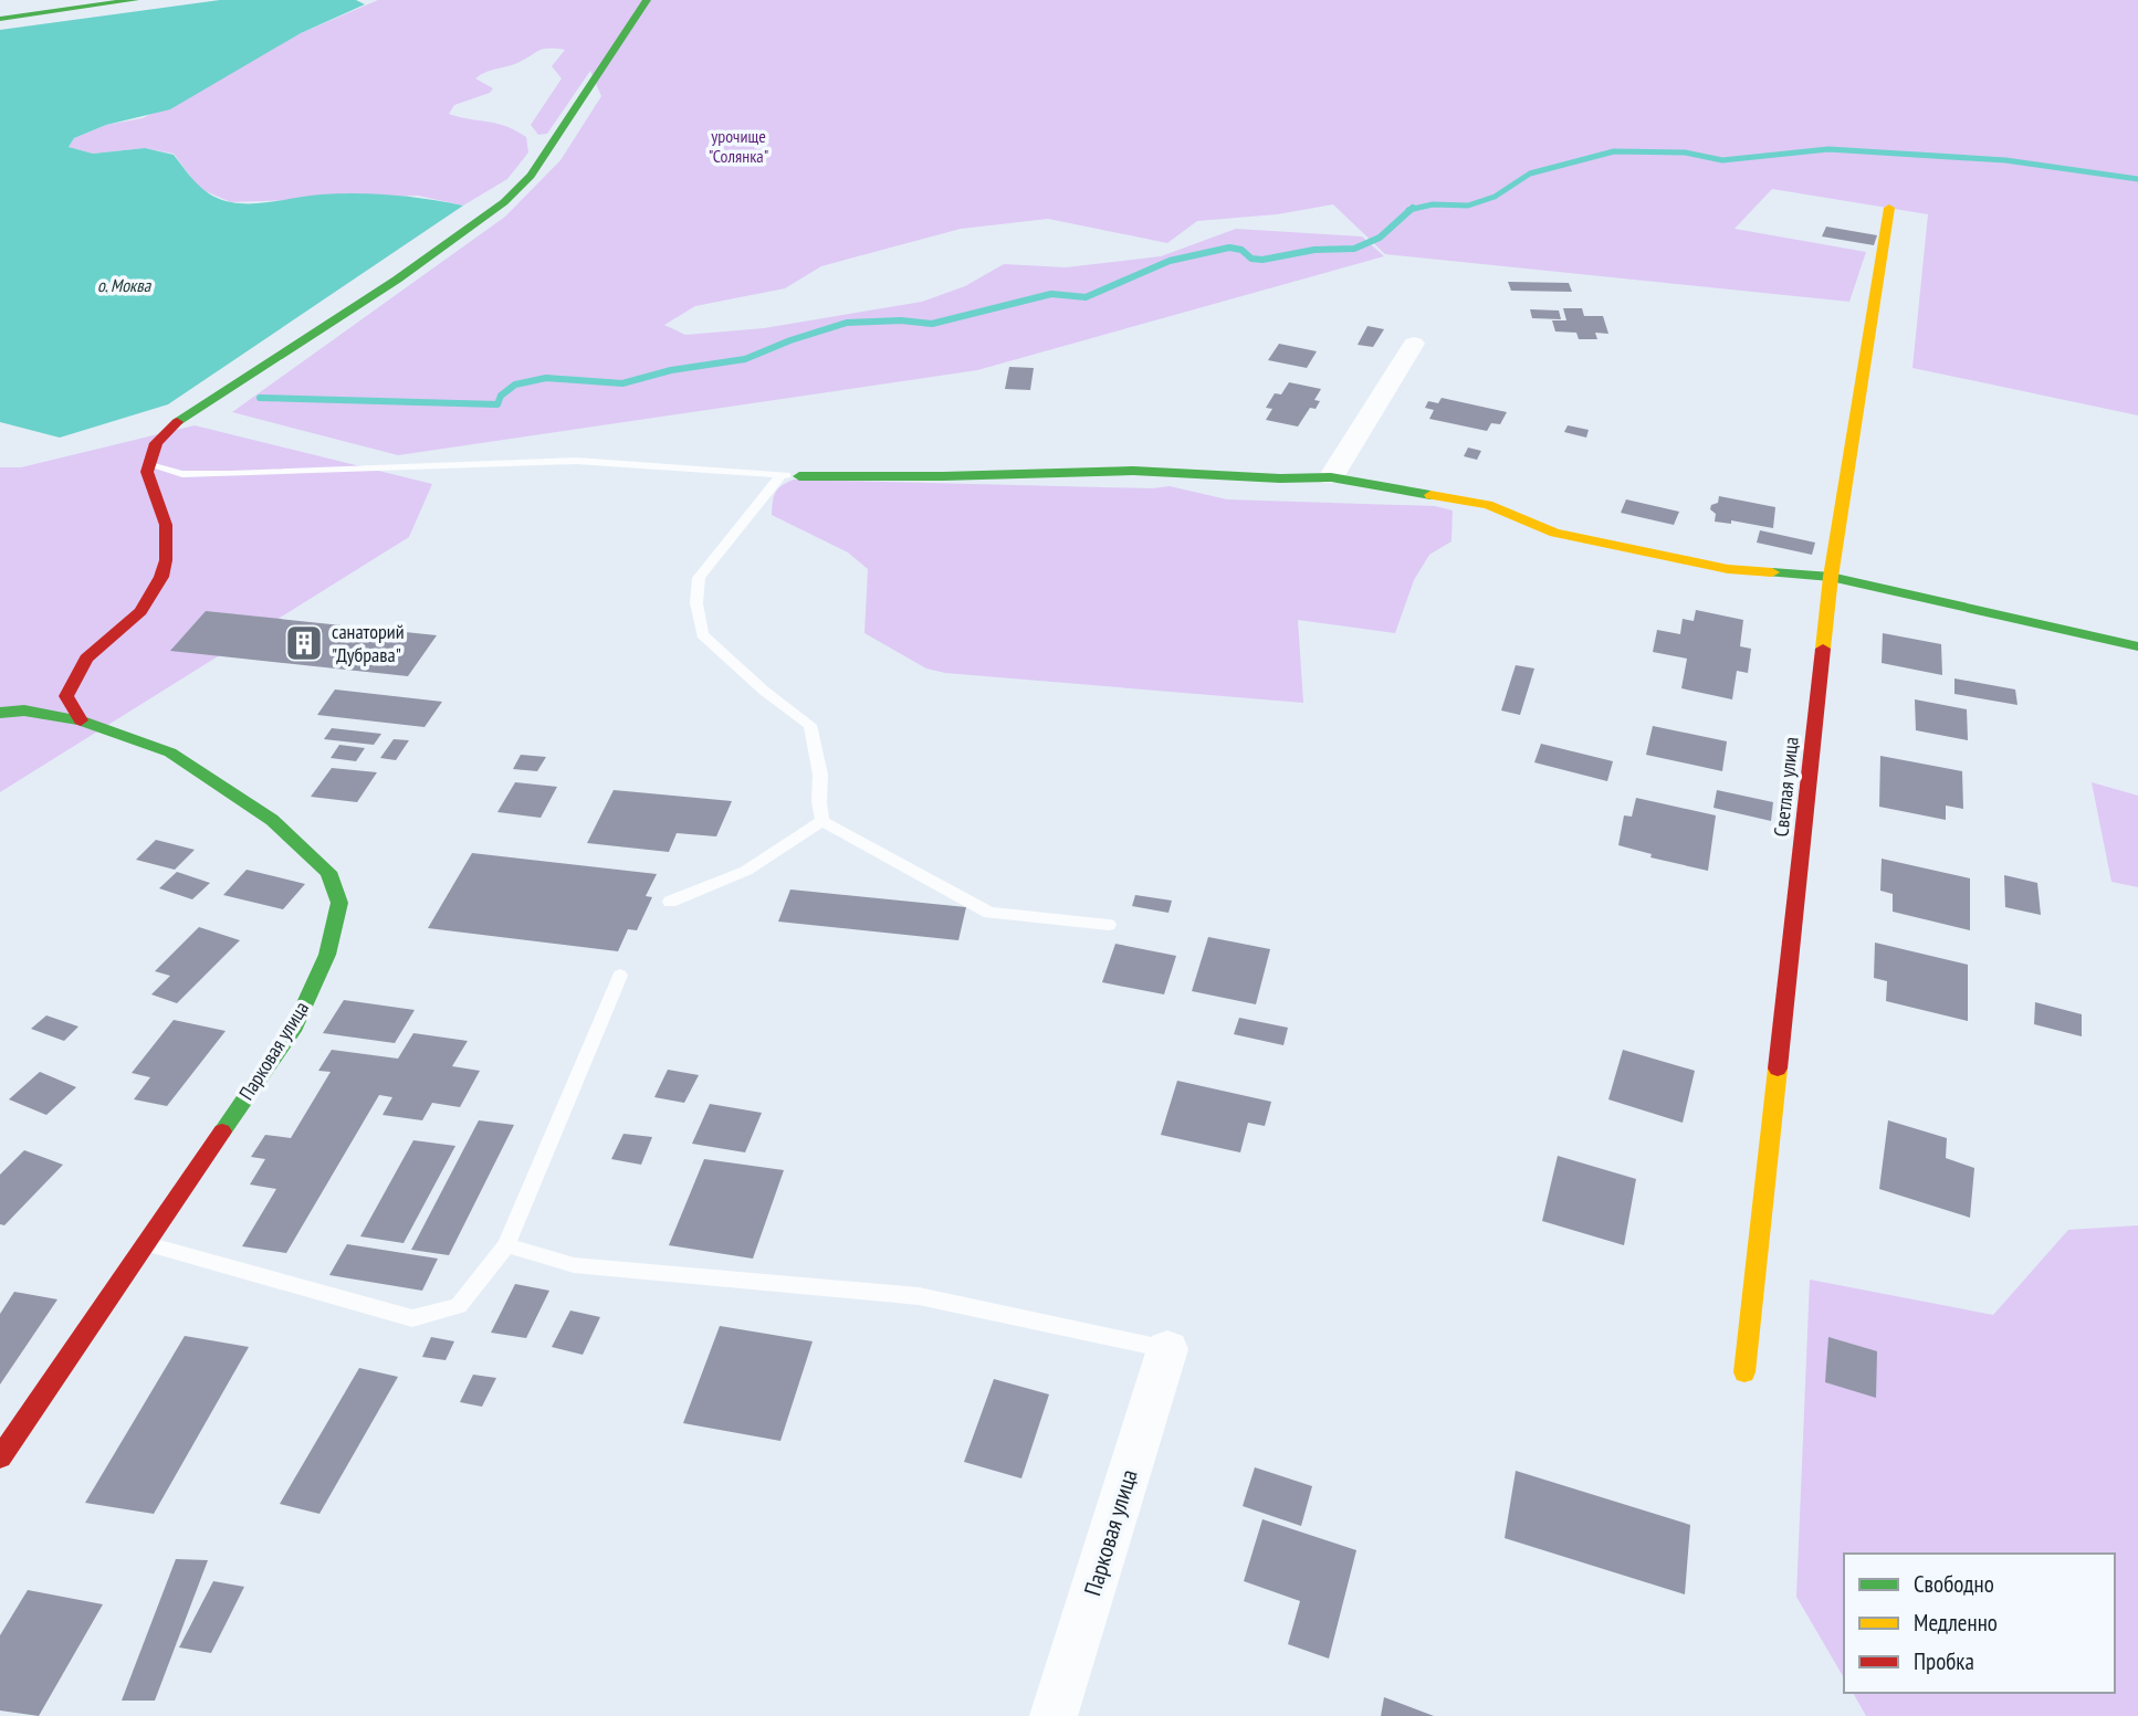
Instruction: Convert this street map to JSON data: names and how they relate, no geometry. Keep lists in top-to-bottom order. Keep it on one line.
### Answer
{"streets":{"street":["Светлая улица","Парковая улица"]},"water":["о. Моква"],"parks":["урочище \"Солянка\""],"places":{"building":["санаторий \"Дубрава\""]},"legend":["Свободно","Медленно","Пробка"]}
